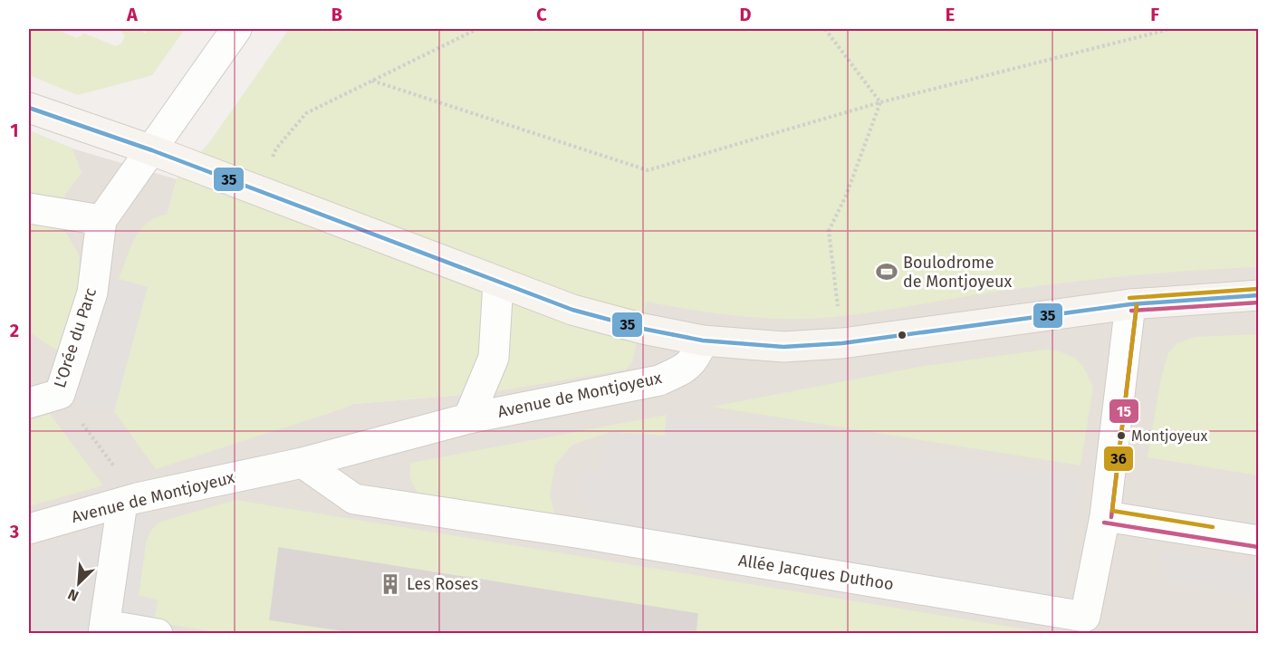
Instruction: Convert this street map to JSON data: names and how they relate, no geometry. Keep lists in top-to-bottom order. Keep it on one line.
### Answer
{"streets":{"street":["L'Orée du Parc","Avenue de Montjoyeux","Allée Jacques Duthoo"]},"crossings":[["Avenue de Montjoyeux","Allée Jacques Duthoo"]],"places":{"sports":["Boulodrome de Montjoyeux"],"other":["Montjoyeux"],"building":["Les Roses"]},"lines":["transit line 35","transit line 36","transit line 15"],"north":"bottom left","grid":{"columns":["A","B","C","D","E","F"],"rows":["1","2","3"]}}
